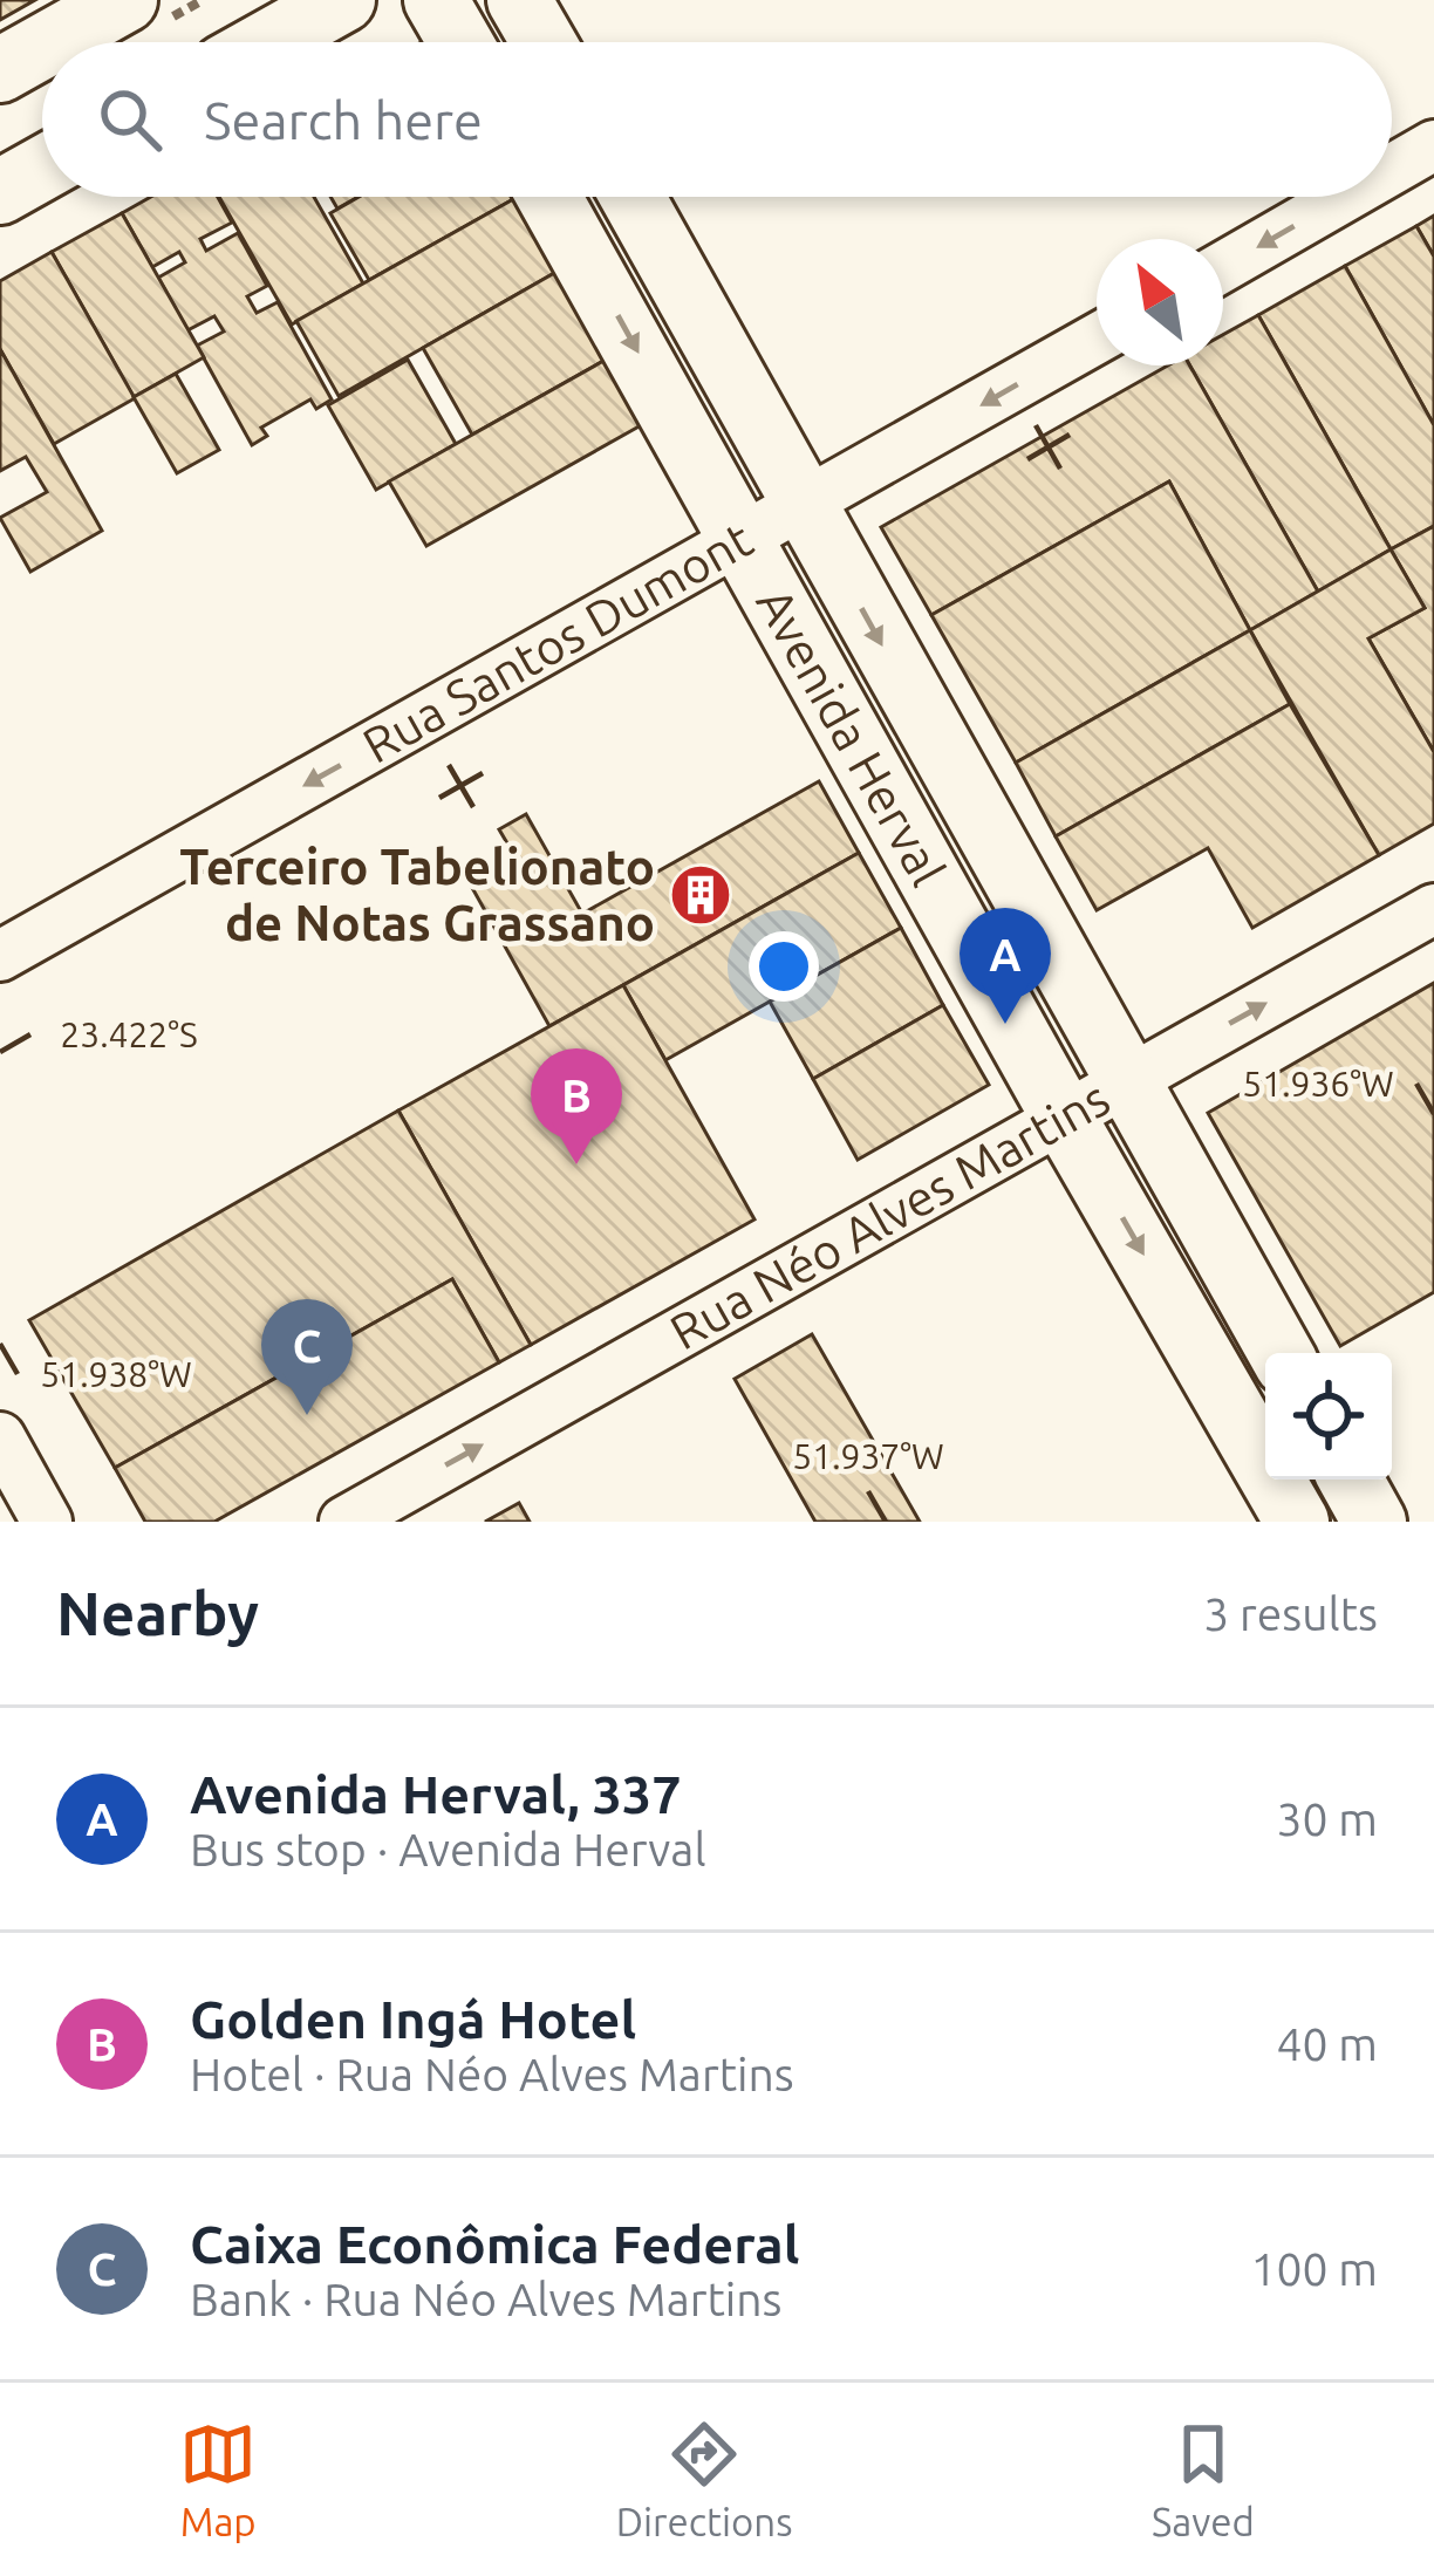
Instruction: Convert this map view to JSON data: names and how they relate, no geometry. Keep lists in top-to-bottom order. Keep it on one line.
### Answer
{"streets":{"main road":["Avenida Herval"],"street":["Rua Santos Dumont","Rua Néo Alves Martins"]},"crossings":[["Rua Santos Dumont","Avenida Herval"],["Avenida Herval","Rua Néo Alves Martins"]],"one_way":["Rua Santos Dumont","Rua Néo Alves Martins"],"places":{"building":["Terceiro Tabelionato de Notas Grassano"]},"north":"top left","page":{"search":"Search here","pins":["A","B","C"],"heading":["Nearby","3 results"],"list":[{"mark":"A","name":"Avenida Herval, 337","note":"Bus stop · Avenida Herval","value":"30 m"},{"mark":"B","name":"Golden Ingá Hotel","note":"Hotel · Rua Néo Alves Martins","value":"40 m"},{"mark":"C","name":"Caixa Econômica Federal","note":"Bank · Rua Néo Alves Martins","value":"100 m"}],"nav":["Map","Directions","Saved"]},"coordinates":["23.422°S","51.936°W","51.938°W","51.937°W"]}
